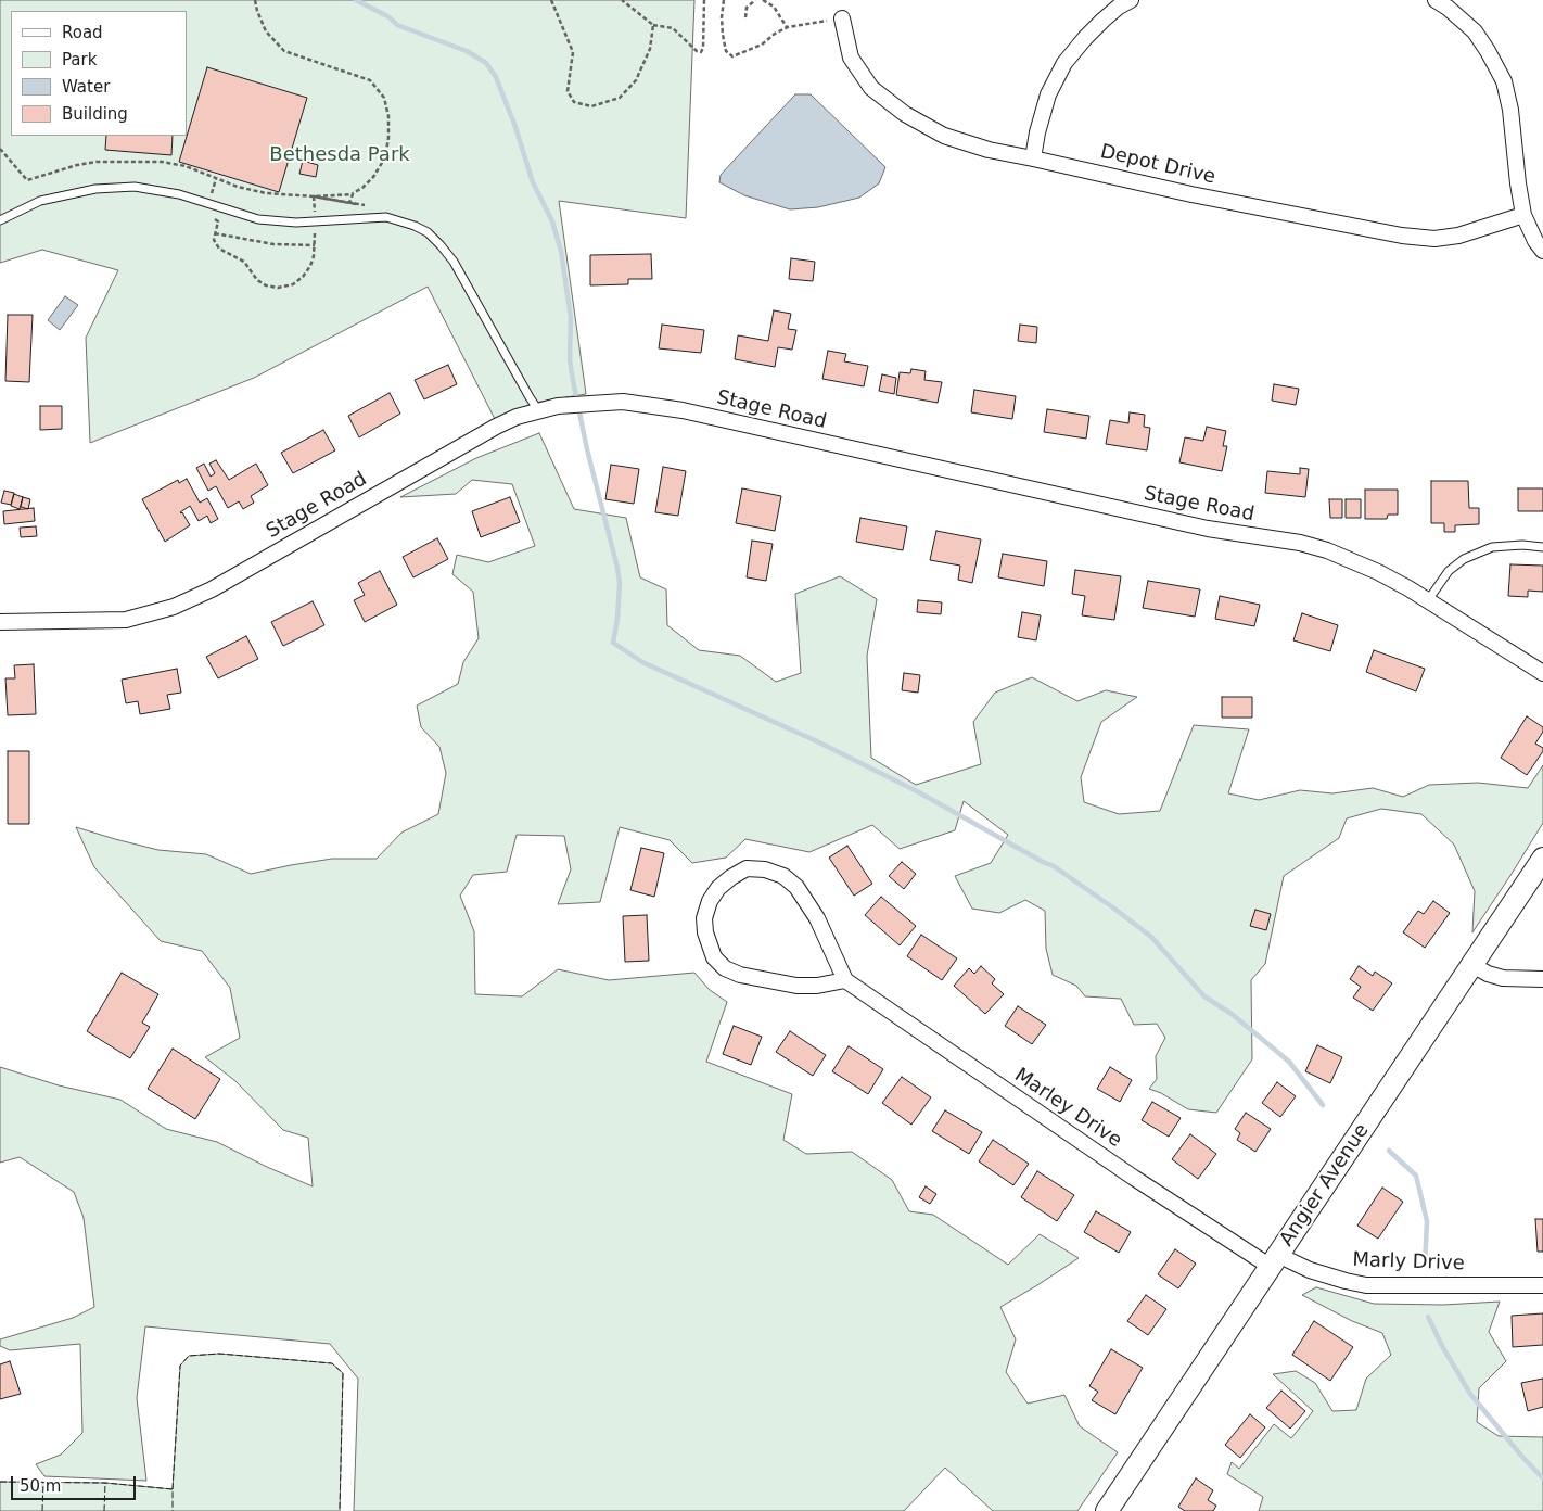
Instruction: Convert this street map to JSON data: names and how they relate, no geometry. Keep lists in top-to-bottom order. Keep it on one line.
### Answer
{"streets":{"main road":["Angier Avenue"],"street":["Depot Drive","Stage Road","Marley Drive","Marly Drive"]},"crossings":[["Marley Drive","Angier Avenue"],["Marley Drive","Marly Drive"],["Angier Avenue","Marly Drive"]],"parks":["Bethesda Park"],"legend":["Road","Park","Water","Building"],"scale_bar":"50 m"}
